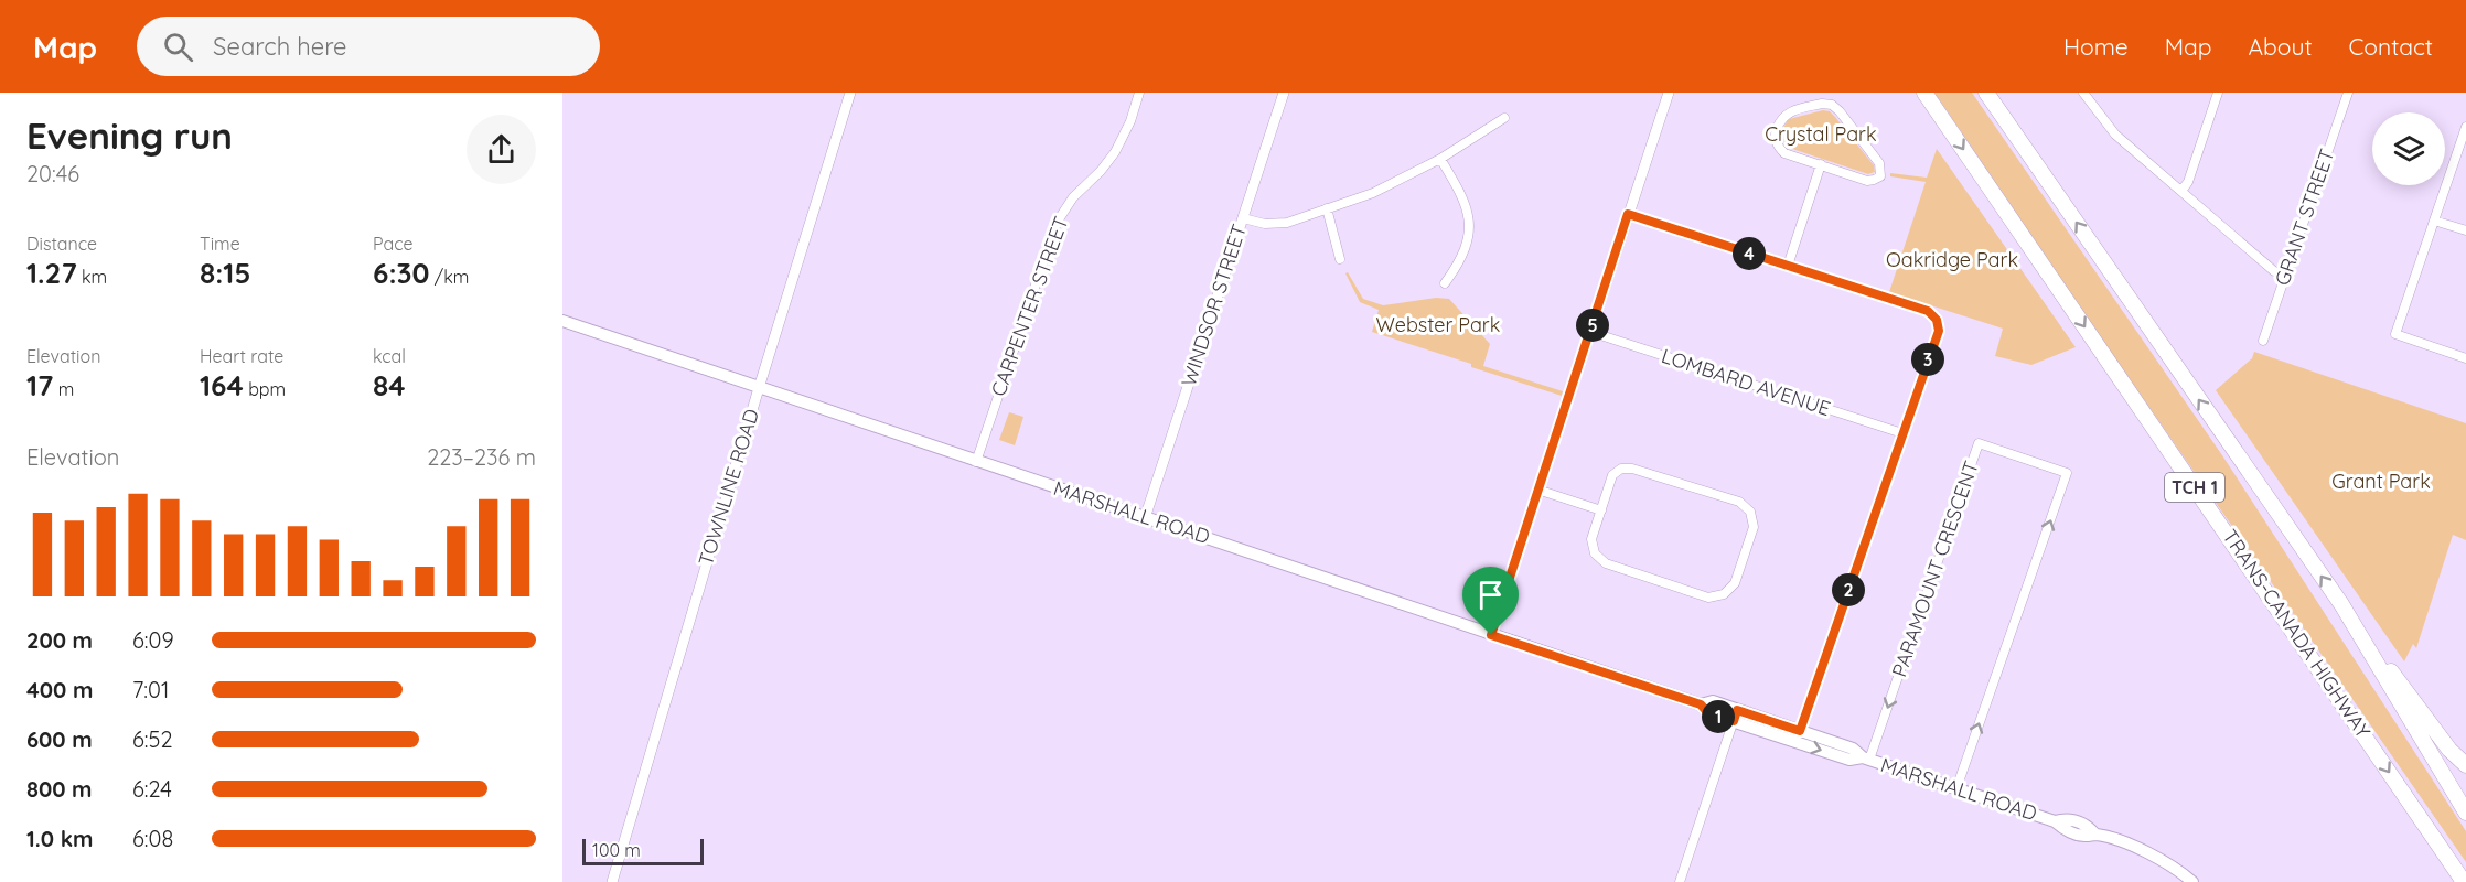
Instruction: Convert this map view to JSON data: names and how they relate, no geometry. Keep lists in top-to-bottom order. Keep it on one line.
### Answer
{"streets":{"highway":["TCH 1","TRANS-CANADA HIGHWAY"],"main road":["MARSHALL ROAD"],"street":["GRANT STREET","WINDSOR STREET","CARPENTER STREET","LOMBARD AVENUE","TOWNLINE ROAD","PARAMOUNT CRESCENT"]},"crossings":[["WINDSOR STREET","MARSHALL ROAD"],["CARPENTER STREET","MARSHALL ROAD"],["TOWNLINE ROAD","MARSHALL ROAD"],["MARSHALL ROAD","PARAMOUNT CRESCENT"]],"parks":["Crystal Park","Oakridge Park","Webster Park","Grant Park"],"scale_bar":"100 m","page":{"header":"Map","search":"Search here","nav":["Home","Map","About","Contact"],"heading":["Evening run","20:46"],"stats":[["Distance","1.27 km"],["Time","8:15"],["Pace","6:30 /km"],["Elevation","17 m"],["Heart rate","164 bpm"],["kcal","84"]],"pins":["4","5","3","2","1"],"chart":["Elevation","223–236 m"],"list":[{"name":"200 m","note":"6:09"},{"name":"400 m","note":"7:01"},{"name":"600 m","note":"6:52"},{"name":"800 m","note":"6:24"},{"name":"1.0 km","note":"6:08"}],"scale":"100 m"}}
